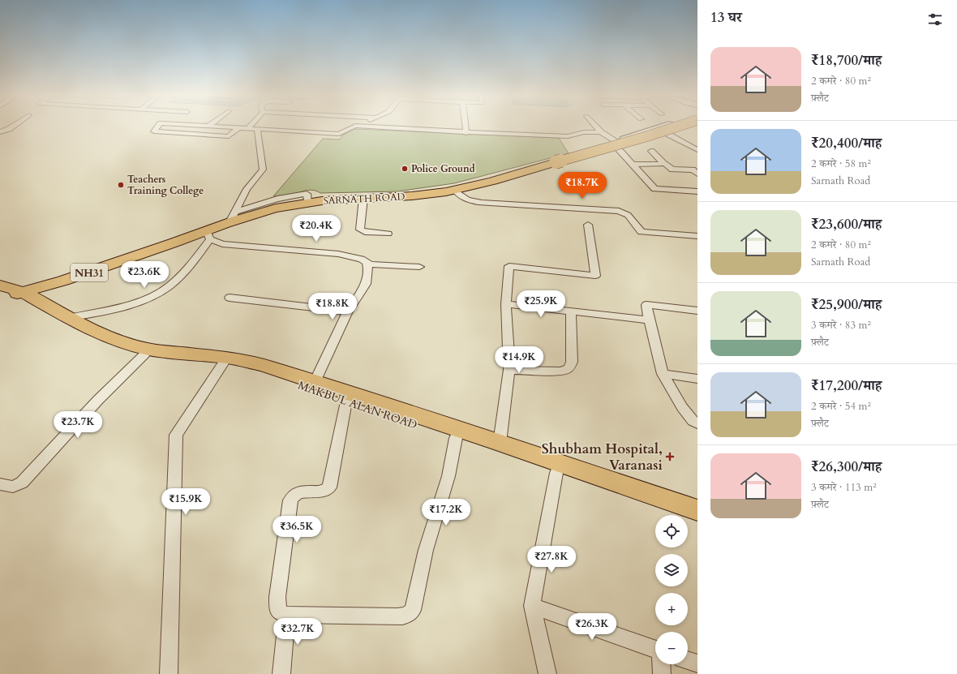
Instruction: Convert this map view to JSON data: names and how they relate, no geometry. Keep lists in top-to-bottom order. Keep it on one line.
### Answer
{"streets":{"highway":["SARNATH ROAD","NH31","MAKBUL ALAN ROAD"]},"crossings":[["SARNATH ROAD","NH31"],["SARNATH ROAD","MAKBUL ALAN ROAD"]],"places":{"other":["Police Ground","Teachers Training College"],"health":["Shubham Hospital, Varanasi"]},"page":{"heading":"13 घर","list":[{"name":"₹18,700/माह","note":"2 कमरे · 80 m² · फ़्लैट"},{"name":"₹20,400/माह","note":"2 कमरे · 58 m² · Sarnath Road"},{"name":"₹23,600/माह","note":"2 कमरे · 80 m² · Sarnath Road"},{"name":"₹25,900/माह","note":"3 कमरे · 83 m² · फ़्लैट"},{"name":"₹17,200/माह","note":"2 कमरे · 54 m² · फ़्लैट"},{"name":"₹26,300/माह","note":"3 कमरे · 113 m² · फ़्लैट"}],"price":["₹18.7K","₹20.4K","₹23.6K","₹25.9K","₹18.8K","₹14.9K","₹23.7K","₹15.9K","₹17.2K","₹36.5K","₹27.8K","₹26.3K","₹32.7K"],"map_buttons":["+","−"]}}
